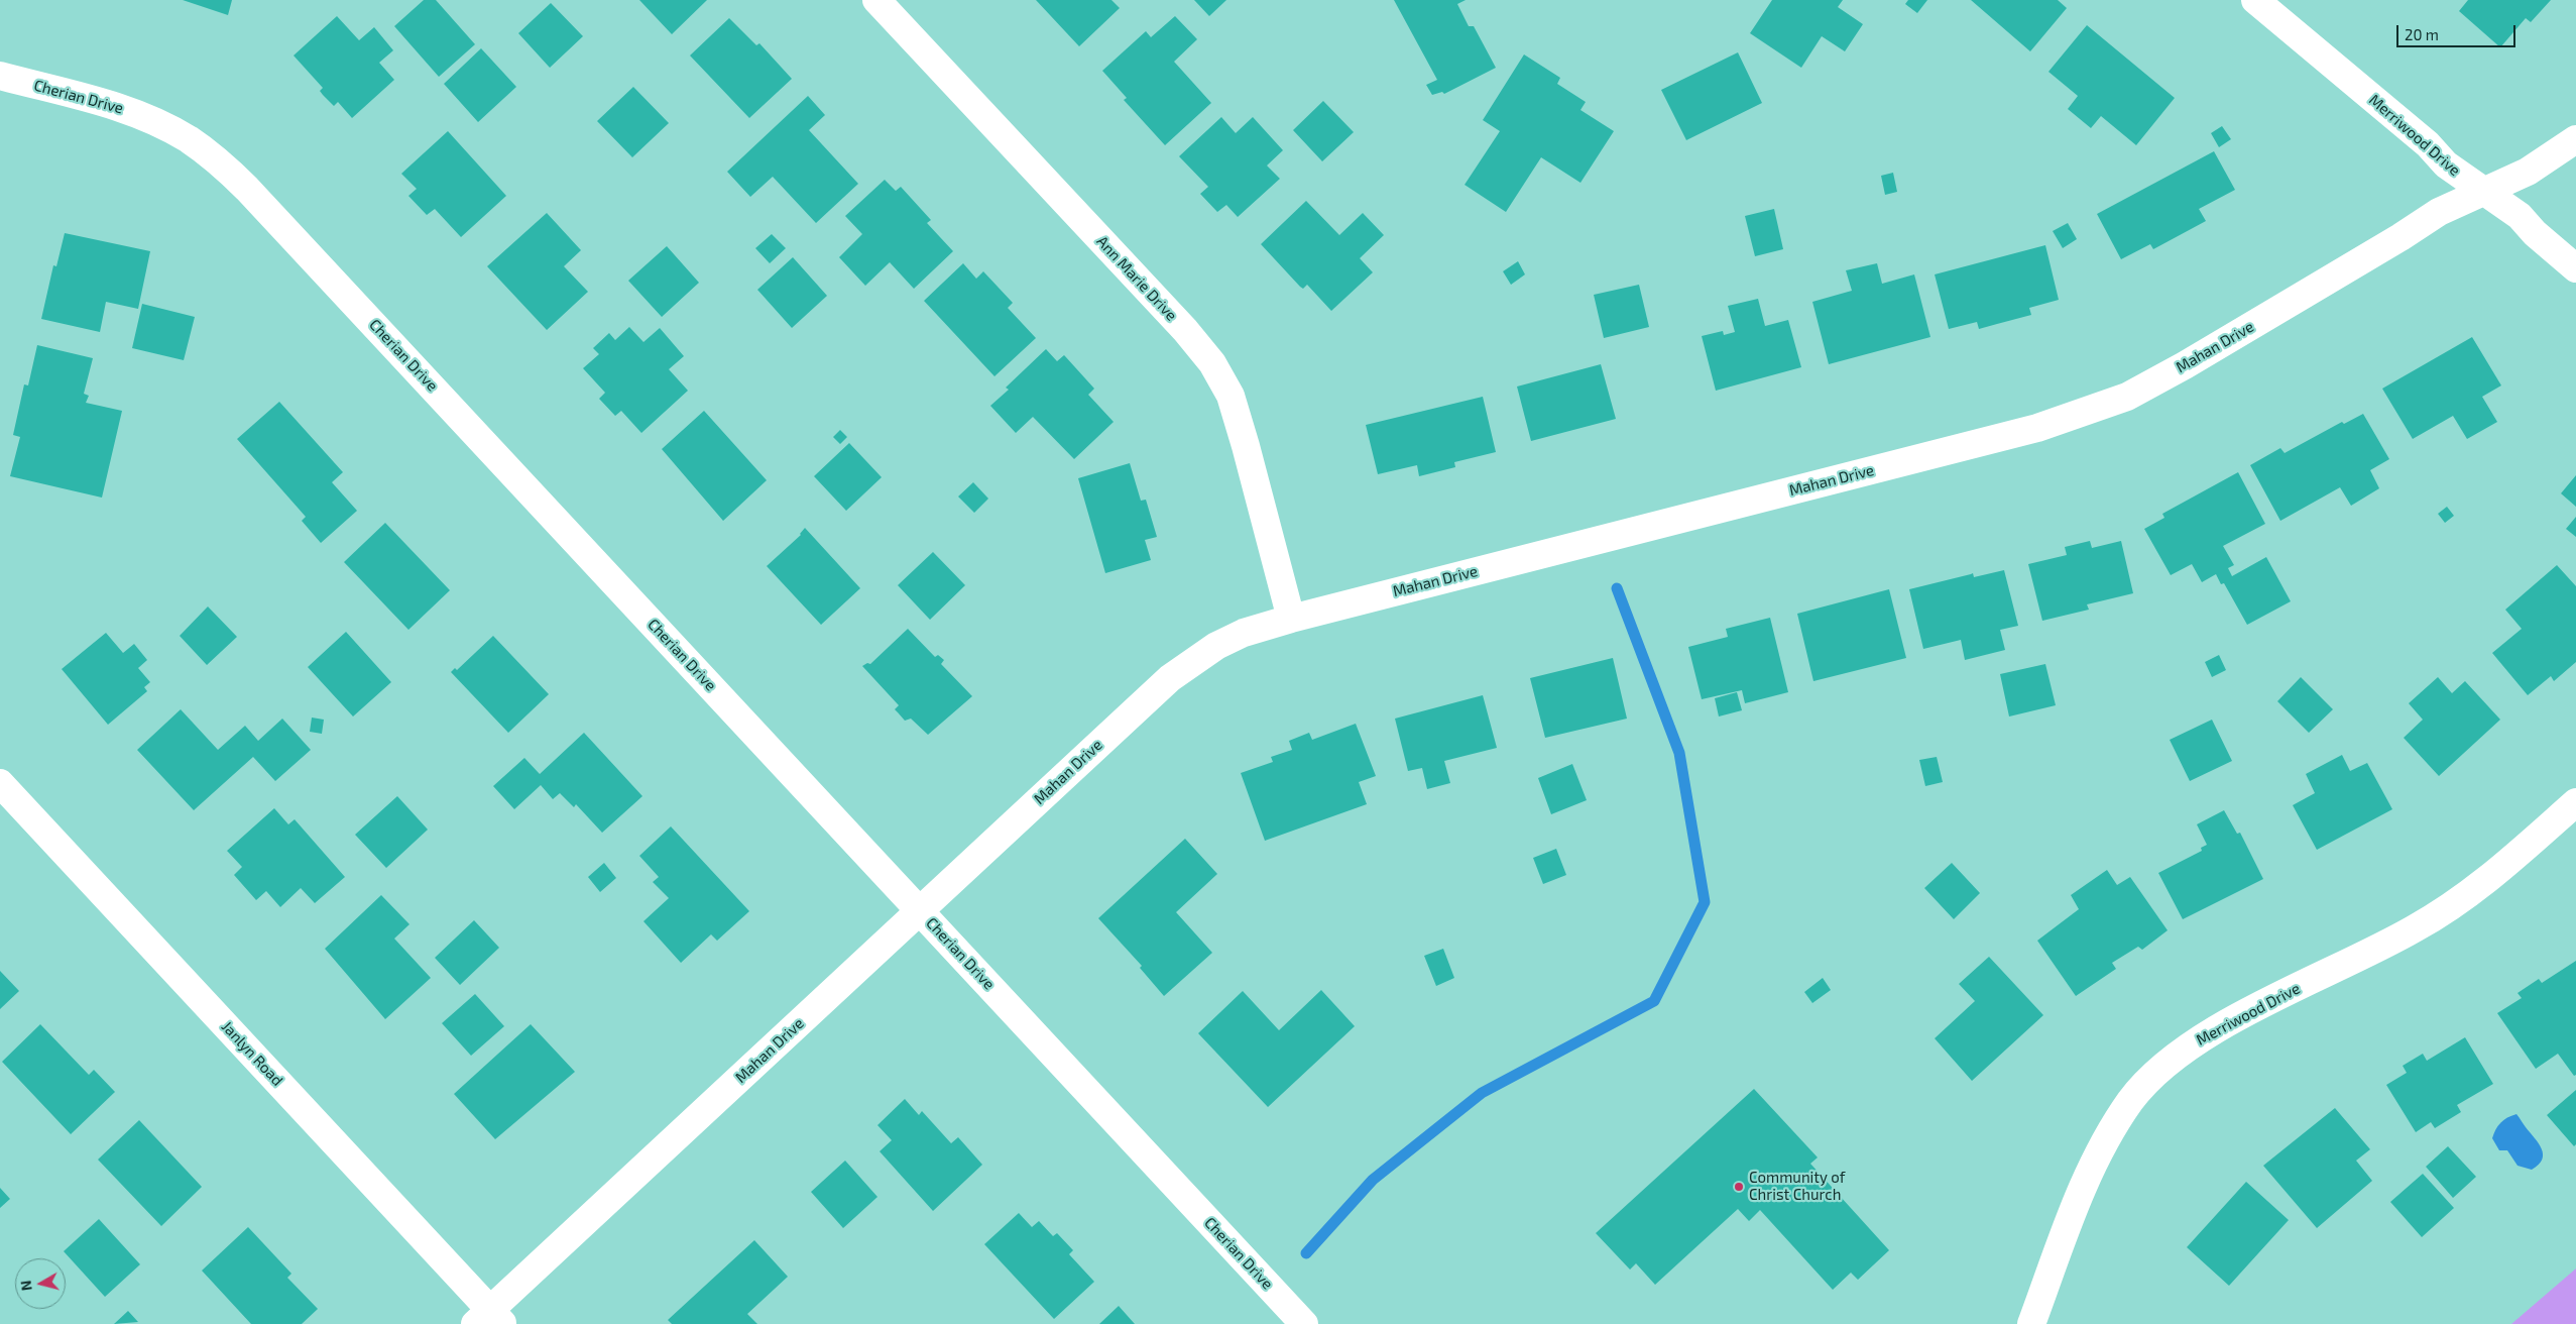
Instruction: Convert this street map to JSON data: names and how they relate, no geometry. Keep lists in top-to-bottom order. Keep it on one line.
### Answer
{"streets":{"street":["Cherian Drive","Merriwood Drive","Ann Marie Drive","Mahan Drive","Janlyn Road"]},"crossings":[["Cherian Drive","Mahan Drive"],["Merriwood Drive","Mahan Drive"],["Ann Marie Drive","Mahan Drive"],["Mahan Drive","Janlyn Road"]],"places":["Community of Christ Church"],"scale_bar":"20 m","north":"left"}
